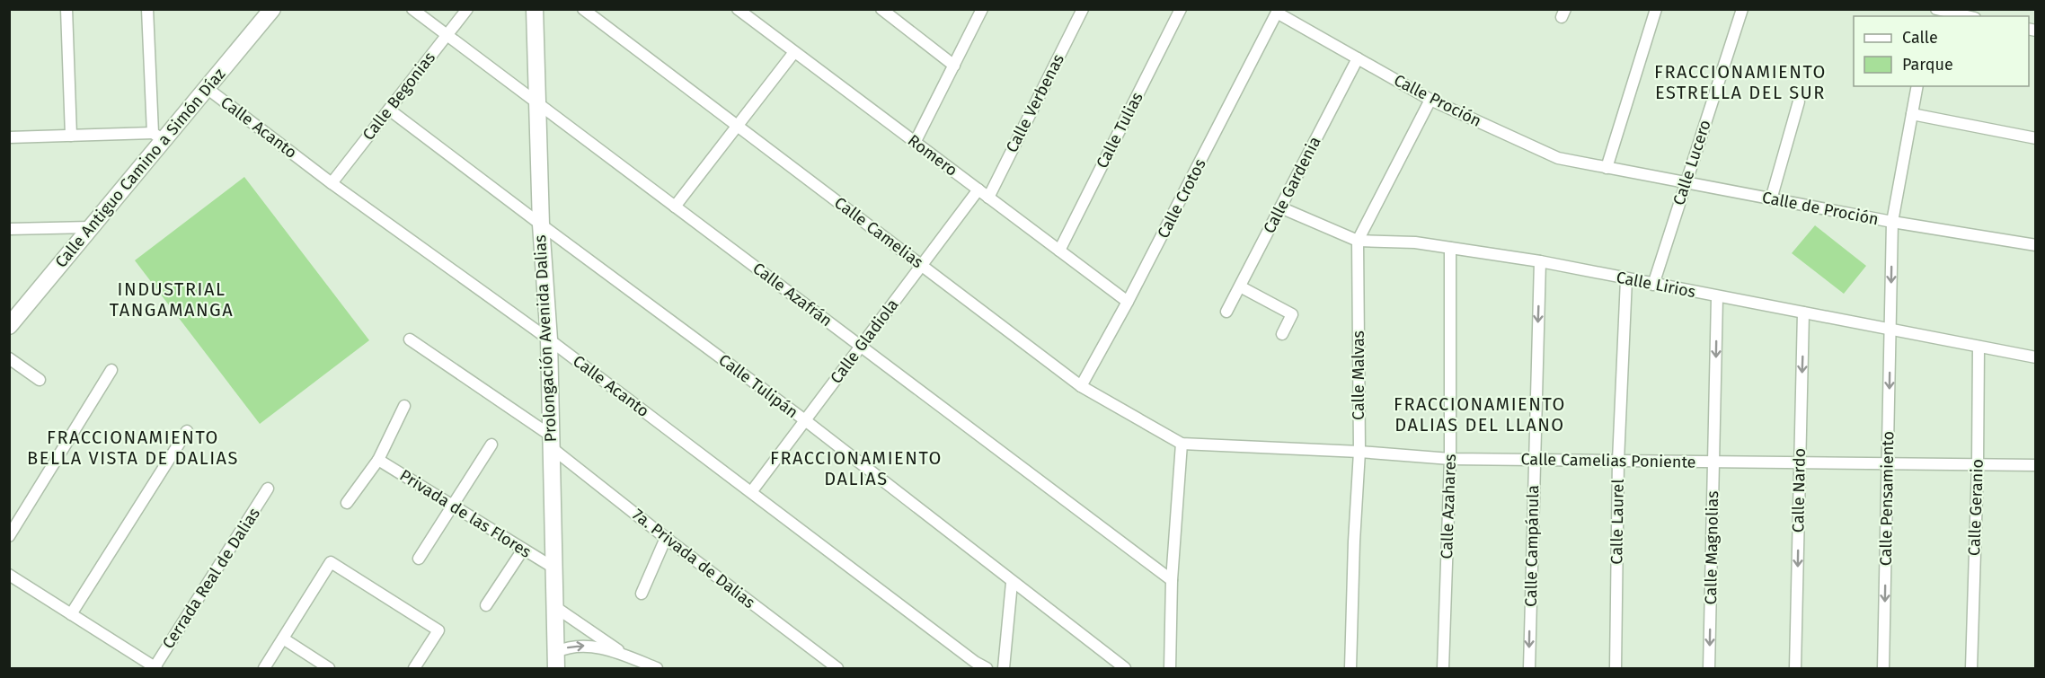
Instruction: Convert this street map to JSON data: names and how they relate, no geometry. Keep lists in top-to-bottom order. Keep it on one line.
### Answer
{"streets":{"street":["Calle Begonias","Calle Proción","Calle Verbenas","Calle Acanto","Calle Tulias","Romero","Calle Lucero","Calle Antiguo Camino a Simón Díaz","Calle Gardenia","Calle Crotos","Calle de Proción","Calle Camelias","Calle Lirios","Calle Azafrán","Prolongación Avenida Dalias","Calle Gladiola","Calle Malvas","Calle Tulipán","Calle Camelias Poniente","Calle Nardo","Calle Pensamiento","Calle Azahares","Calle Geranio","Privada de las Flores","Calle Laurel","Calle Campánula","Calle Magnolias","7a. Privada de Dalias","Cerrada Real de Dalias"]},"crossings":[["Calle Begonias","Calle Acanto"],["Calle Begonias","Calle Azafrán"],["Calle Begonias","Calle Tulipán"],["Calle Proción","Calle Gardenia"],["Calle Proción","Calle Crotos"],["Calle Proción","Calle de Proción"],["Calle Proción","Calle Malvas"],["Calle Verbenas","Romero"],["Calle Acanto","Calle Antiguo Camino a Simón Díaz"],["Calle Acanto","Prolongación Avenida Dalias"],["Calle Acanto","Calle Gladiola"],["Calle Tulias","Romero"],["Romero","Calle Crotos"],["Romero","Calle Gladiola"],["Calle Lucero","Calle de Proción"],["Calle Lucero","Calle Lirios"],["Calle Gardenia","Calle Lirios"],["Calle Crotos","Calle Camelias"],["Calle de Proción","Calle Pensamiento"],["Calle Camelias","Calle Gladiola"],["Calle Camelias","Calle Camelias Poniente"],["Calle Lirios","Calle Malvas"],["Calle Lirios","Calle Nardo"],["Calle Lirios","Calle Pensamiento"],["Calle Lirios","Calle Azahares"],["Calle Lirios","Calle Geranio"],["Calle Lirios","Calle Laurel"],["Calle Lirios","Calle Campánula"],["Calle Lirios","Calle Magnolias"],["Calle Azafrán","Prolongación Avenida Dalias"],["Calle Azafrán","Calle Gladiola"],["Prolongación Avenida Dalias","Calle Tulipán"],["Prolongación Avenida Dalias","Privada de las Flores"],["Prolongación Avenida Dalias","7a. Privada de Dalias"],["Calle Gladiola","Calle Tulipán"],["Calle Malvas","Calle Camelias Poniente"],["Calle Camelias Poniente","Calle Nardo"],["Calle Camelias Poniente","Calle Pensamiento"],["Calle Camelias Poniente","Calle Azahares"],["Calle Camelias Poniente","Calle Geranio"],["Calle Camelias Poniente","Calle Laurel"],["Calle Camelias Poniente","Calle Campánula"],["Calle Camelias Poniente","Calle Magnolias"]],"one_way":["Calle Nardo","Calle Pensamiento","Calle Campánula","Calle Magnolias"],"districts":["FRACCIONAMIENTO ESTRELLA DEL SUR","INDUSTRIAL TANGAMANGA","FRACCIONAMIENTO DALIAS DEL LLANO","FRACCIONAMIENTO BELLA VISTA DE DALIAS","FRACCIONAMIENTO DALIAS"],"legend":["Calle","Parque"]}
